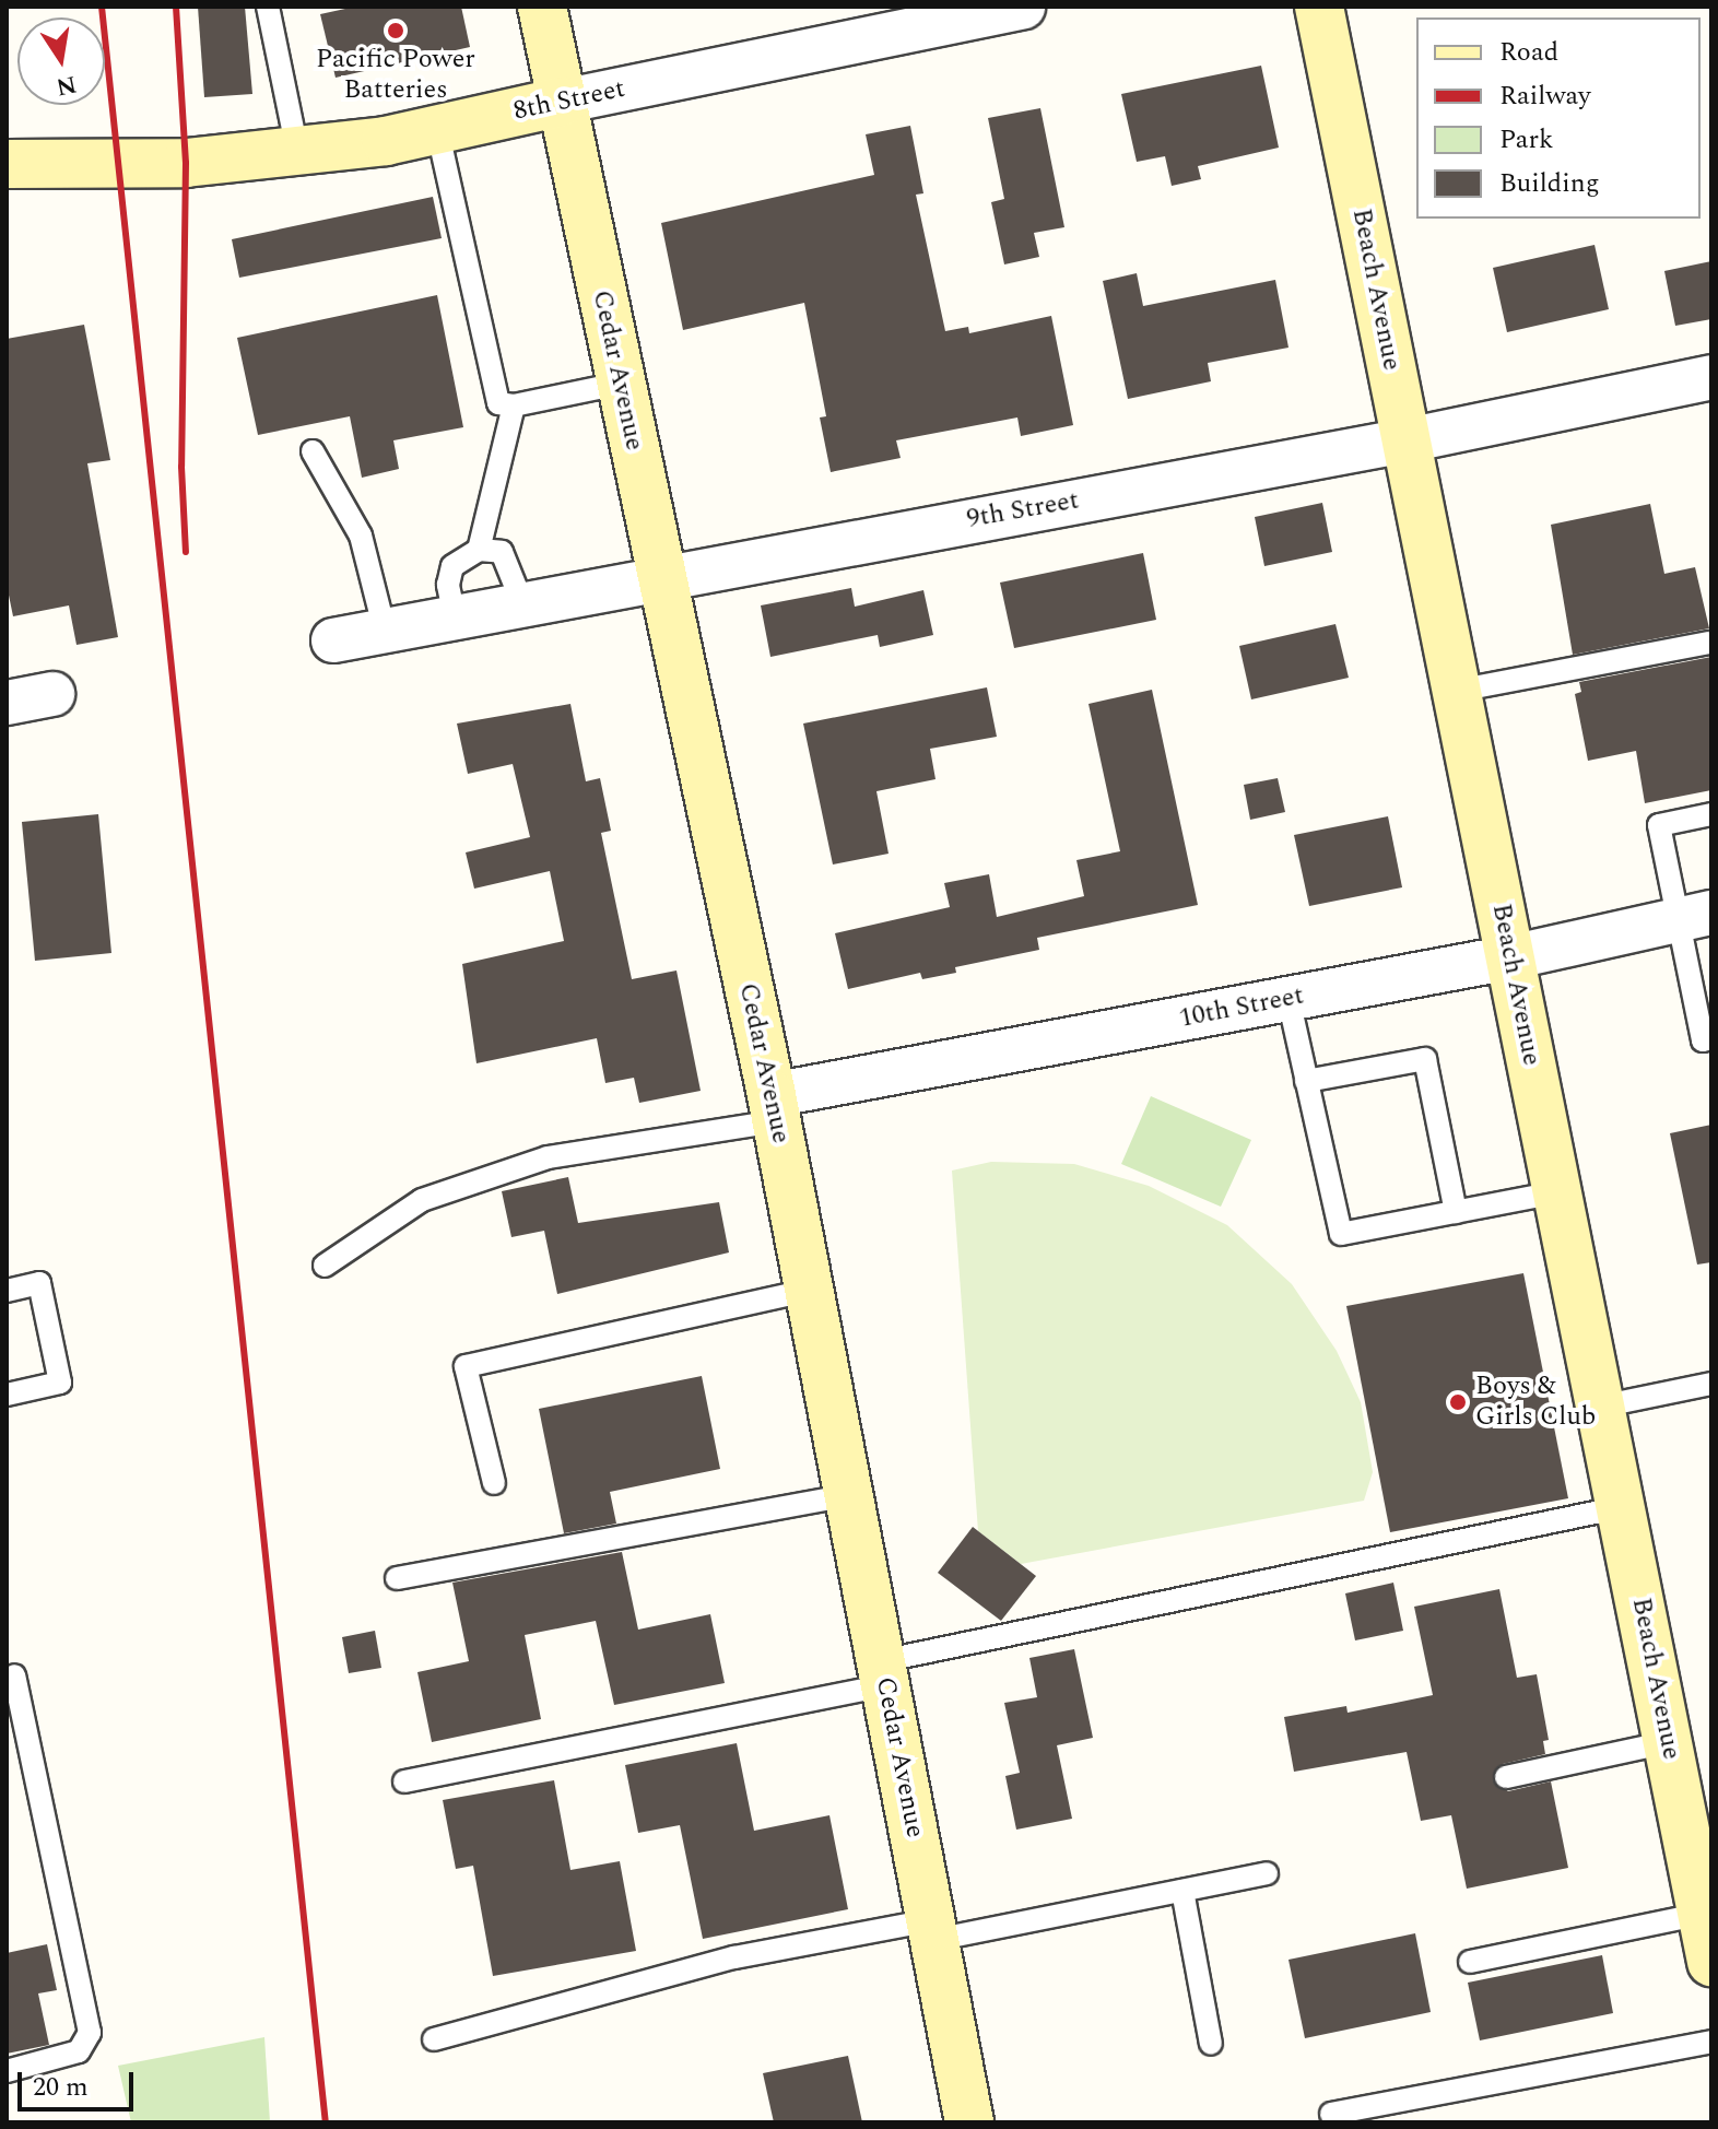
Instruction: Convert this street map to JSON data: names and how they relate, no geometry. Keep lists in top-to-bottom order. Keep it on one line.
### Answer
{"streets":{"street":["8th Street","Beach Avenue","Cedar Avenue","9th Street","10th Street"]},"crossings":[["8th Street","Cedar Avenue"],["Beach Avenue","9th Street"],["Beach Avenue","10th Street"],["Cedar Avenue","9th Street"],["Cedar Avenue","10th Street"]],"places":["Pacific Power Batteries","Boys & Girls Club"],"legend":["Road","Railway","Park","Building"],"scale_bar":"20 m","north":"bottom"}
